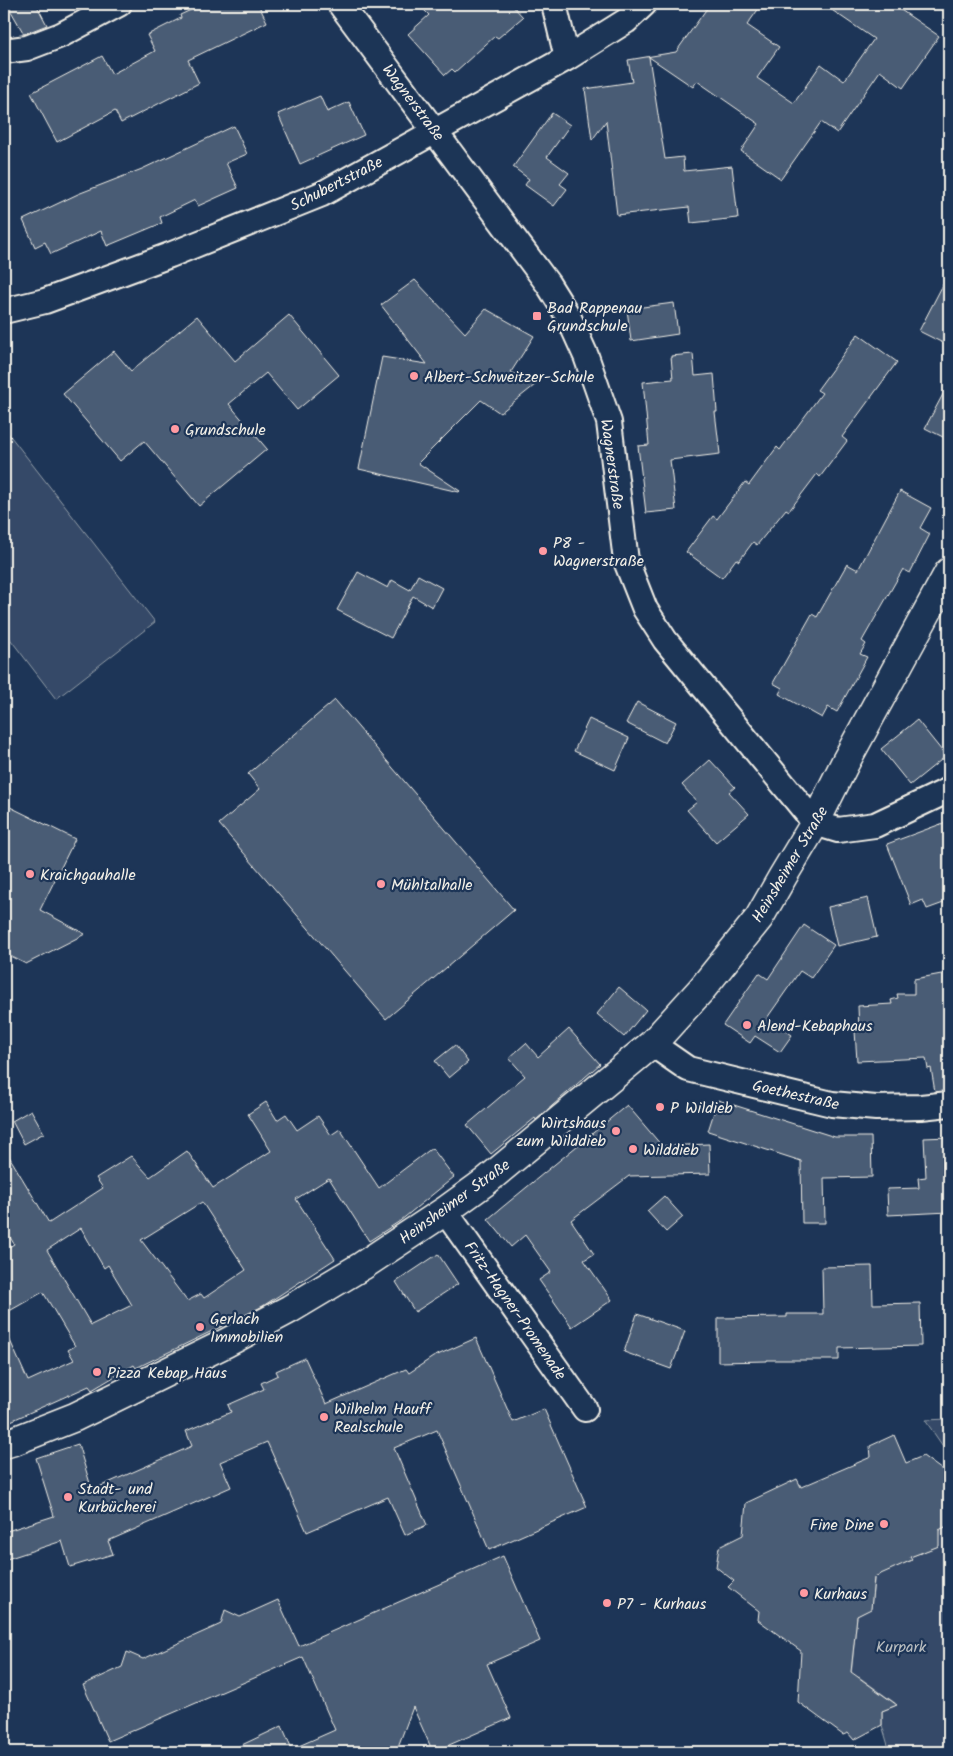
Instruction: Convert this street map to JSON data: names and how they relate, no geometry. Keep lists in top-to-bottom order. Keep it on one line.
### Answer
{"streets":{"street":["Wagnerstraße","Schubertstraße","Heinsheimer Straße","Goethestraße","Fritz-Hagner-Promenade"]},"crossings":[["Wagnerstraße","Schubertstraße"],["Wagnerstraße","Heinsheimer Straße"],["Heinsheimer Straße","Goethestraße"],["Heinsheimer Straße","Fritz-Hagner-Promenade"]],"parks":["Kurpark"],"places":{"transit":["Bad Rappenau Grundschule"],"other":["Albert-Schweitzer-Schule","Grundschule","P8 - Wagnerstraße","Kraichgauhalle","Mühltalhalle","Alend-Kebaphaus","P Wildieb","Wirtshaus zum Wilddieb","Wilddieb","Gerlach Immobilien","Pizza Kebap Haus","Wilhelm Hauff Realschule","Stadt- und Kurbücherei","Fine Dine","Kurhaus","P7 - Kurhaus"]}}
